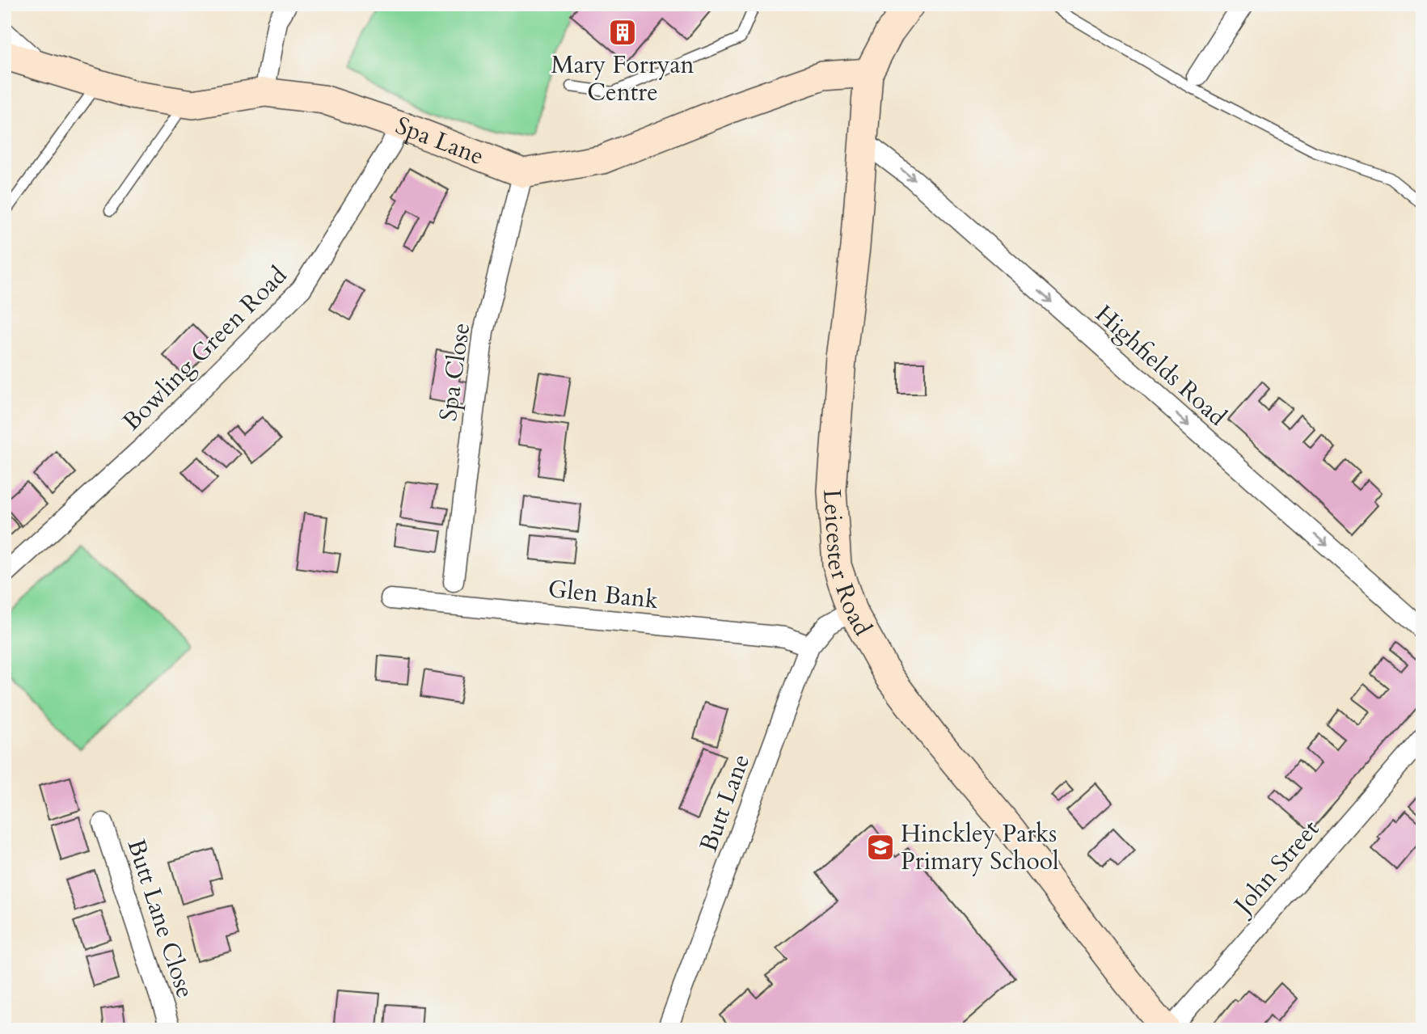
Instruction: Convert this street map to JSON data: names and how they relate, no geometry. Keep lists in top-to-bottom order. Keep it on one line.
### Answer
{"streets":{"main road":["Spa Lane","Leicester Road"],"street":["Bowling Green Road","Highfields Road","Spa Close","Glen Bank","Butt Lane","John Street","Butt Lane Close"]},"crossings":[["Spa Lane","Bowling Green Road"],["Spa Lane","Spa Close"],["Highfields Road","Leicester Road"],["Leicester Road","Butt Lane"],["Leicester Road","John Street"],["Glen Bank","Butt Lane"]],"one_way":["Highfields Road"],"places":{"building":["Mary Forryan Centre"],"school or university":["Hinckley Parks Primary School"]}}
